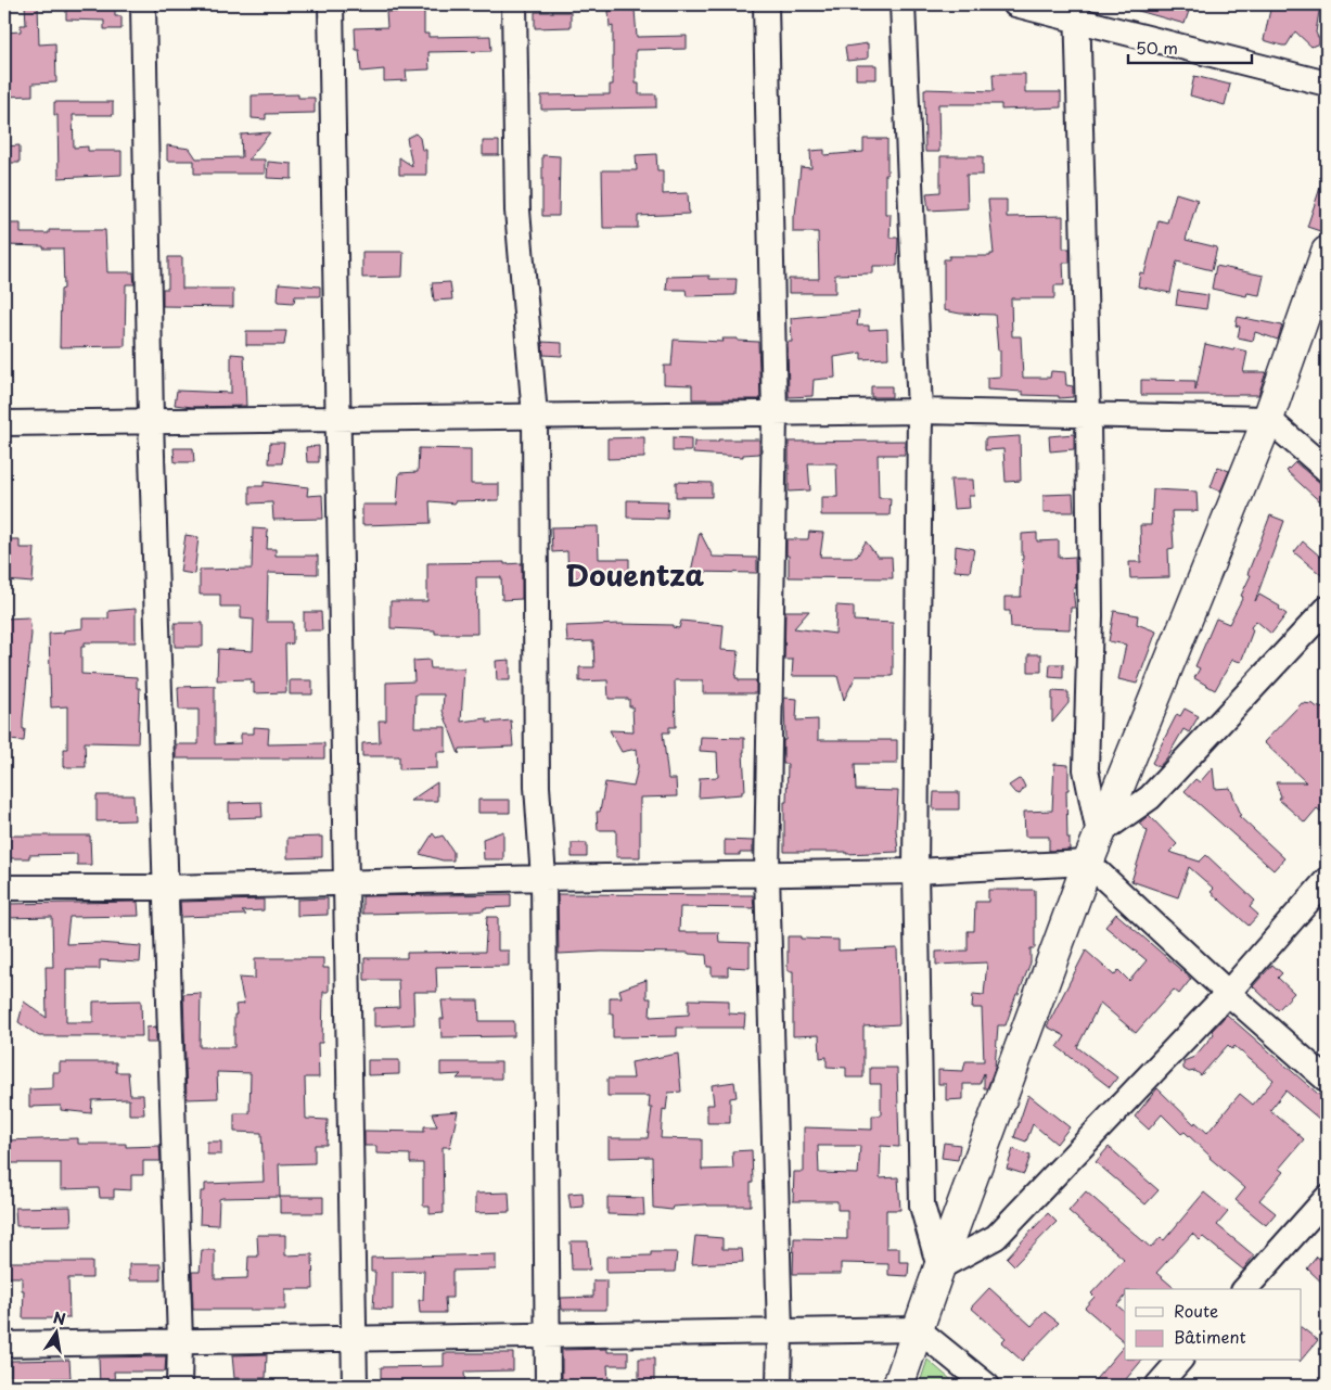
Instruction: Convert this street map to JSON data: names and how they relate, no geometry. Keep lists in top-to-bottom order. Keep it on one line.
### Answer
{"districts":["Douentza"],"legend":["Route","Bâtiment"],"scale_bar":"50 m","north":"top"}
